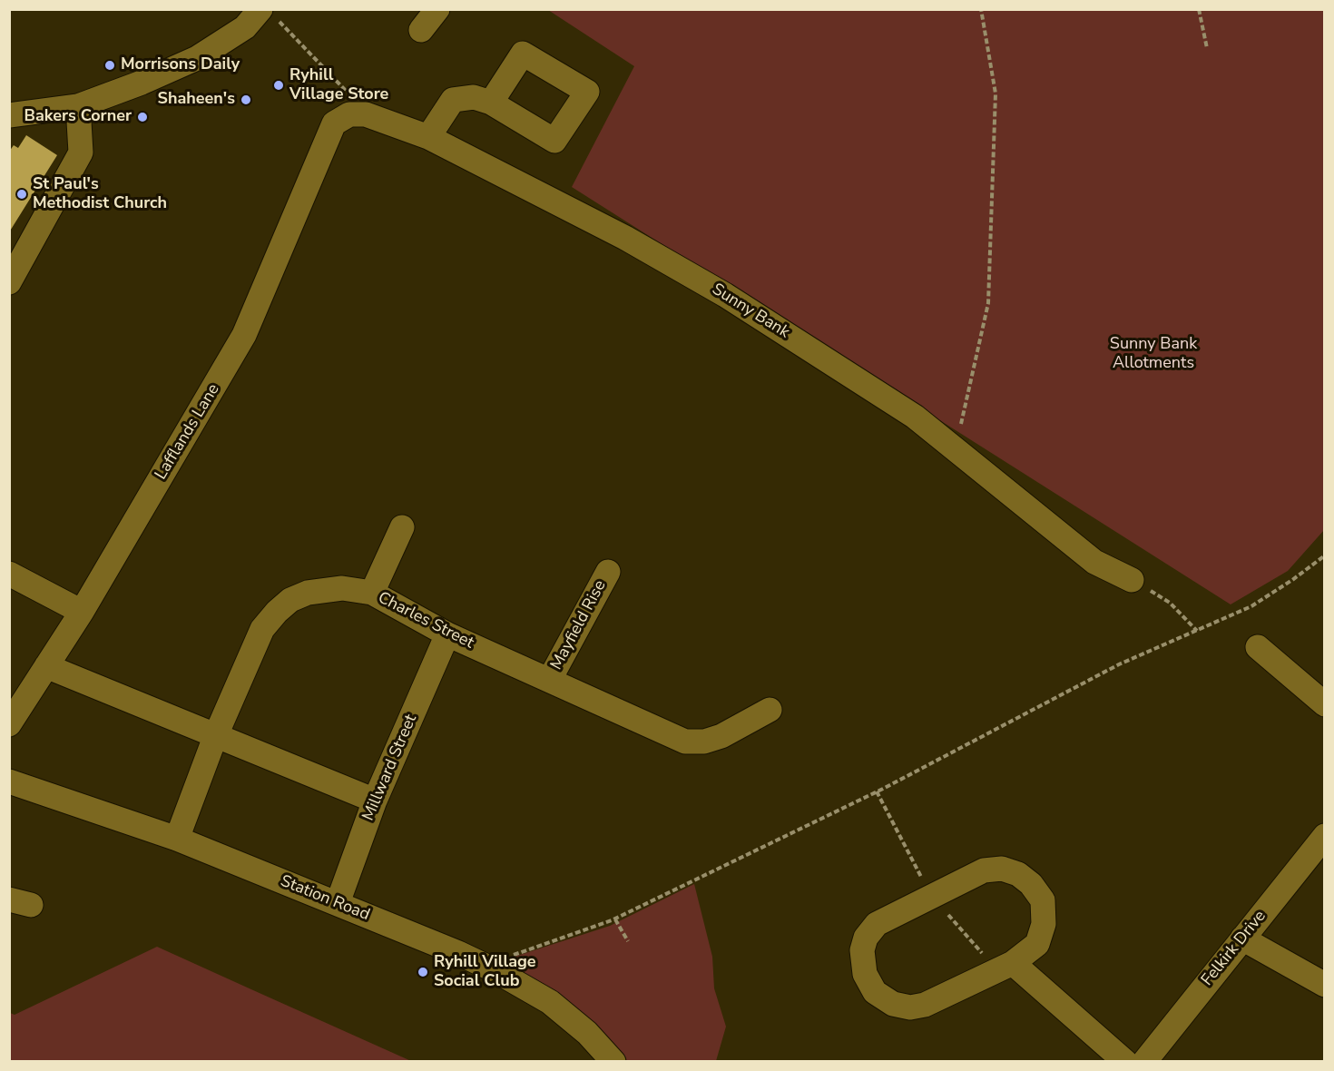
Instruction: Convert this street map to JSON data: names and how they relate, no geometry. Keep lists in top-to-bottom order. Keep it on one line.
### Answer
{"streets":{"street":["Sunny Bank","Lafflands Lane","Charles Street","Mayfield Rise","Millward Street","Station Road","Felkirk Drive"]},"crossings":[["Sunny Bank","Lafflands Lane"],["Charles Street","Mayfield Rise"],["Charles Street","Millward Street"],["Charles Street","Station Road"],["Millward Street","Station Road"]],"parks":["Sunny Bank Allotments"],"places":["Morrisons Daily","Ryhill Village Store","Shaheen's","Bakers Corner","St Paul's Methodist Church","Ryhill Village Social Club"]}
